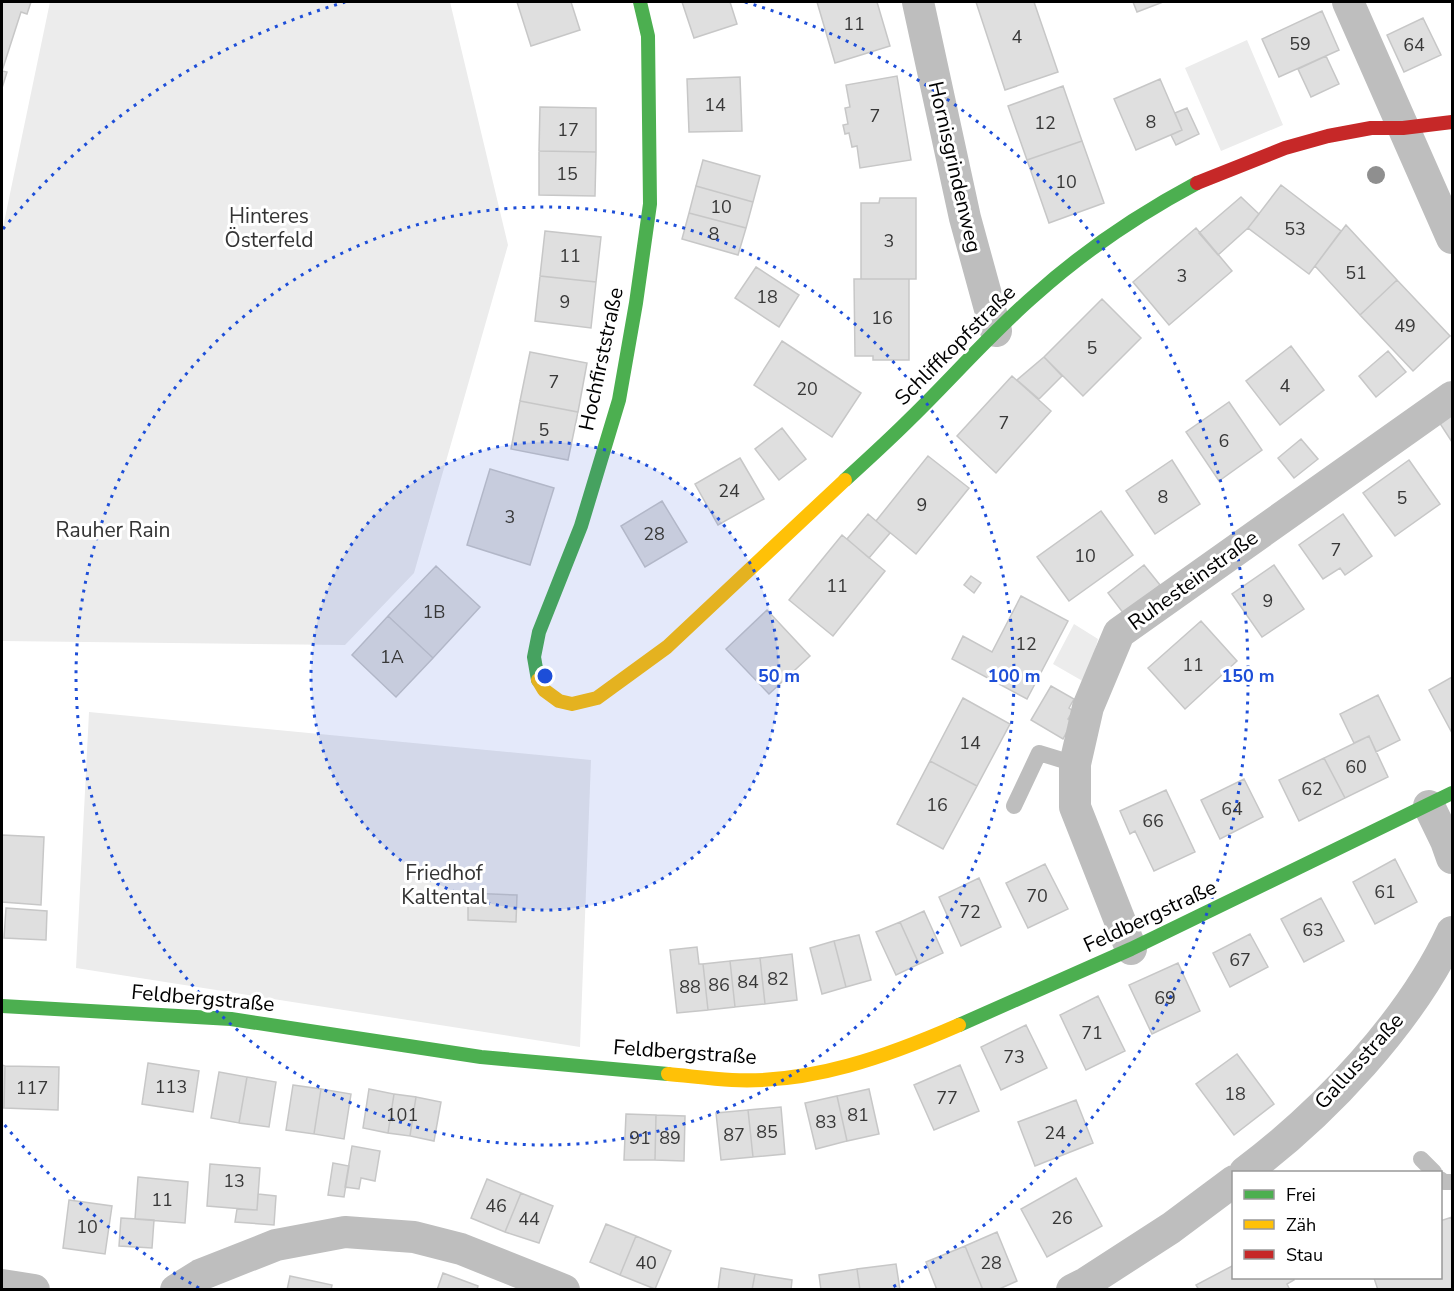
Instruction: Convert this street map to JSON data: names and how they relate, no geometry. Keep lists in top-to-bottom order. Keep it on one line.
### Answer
{"streets":{"street":["Hornisgrindenweg","Schliffkopfstraße","Hochfirststraße","Ruhesteinstraße","Feldbergstraße","Gallusstraße"]},"crossings":[["Hornisgrindenweg","Schliffkopfstraße"],["Schliffkopfstraße","Hochfirststraße"],["Ruhesteinstraße","Feldbergstraße"]],"parks":["Hinteres Österfeld","Rauher Rain","Friedhof Kaltental"],"house_numbers":["11","4","59","64","14","7","8","12","17","15","10","10","53","8","3","11","51","3","18","9","16","49","5","7","4","20","7","5","6","24","8","5","9","3","28","7","10","11","9","1B","12","1A","11","14","60","62","16","64","66","61","70","72","63","67","82","84","86","88","69","71","73","113","117","18","77","101","81","83","85","24","87","91","89","13","11","46","26","44","10","40","28"],"legend":["Frei","Zäh","Stau"],"rings":["50 m","100 m","150 m"]}
